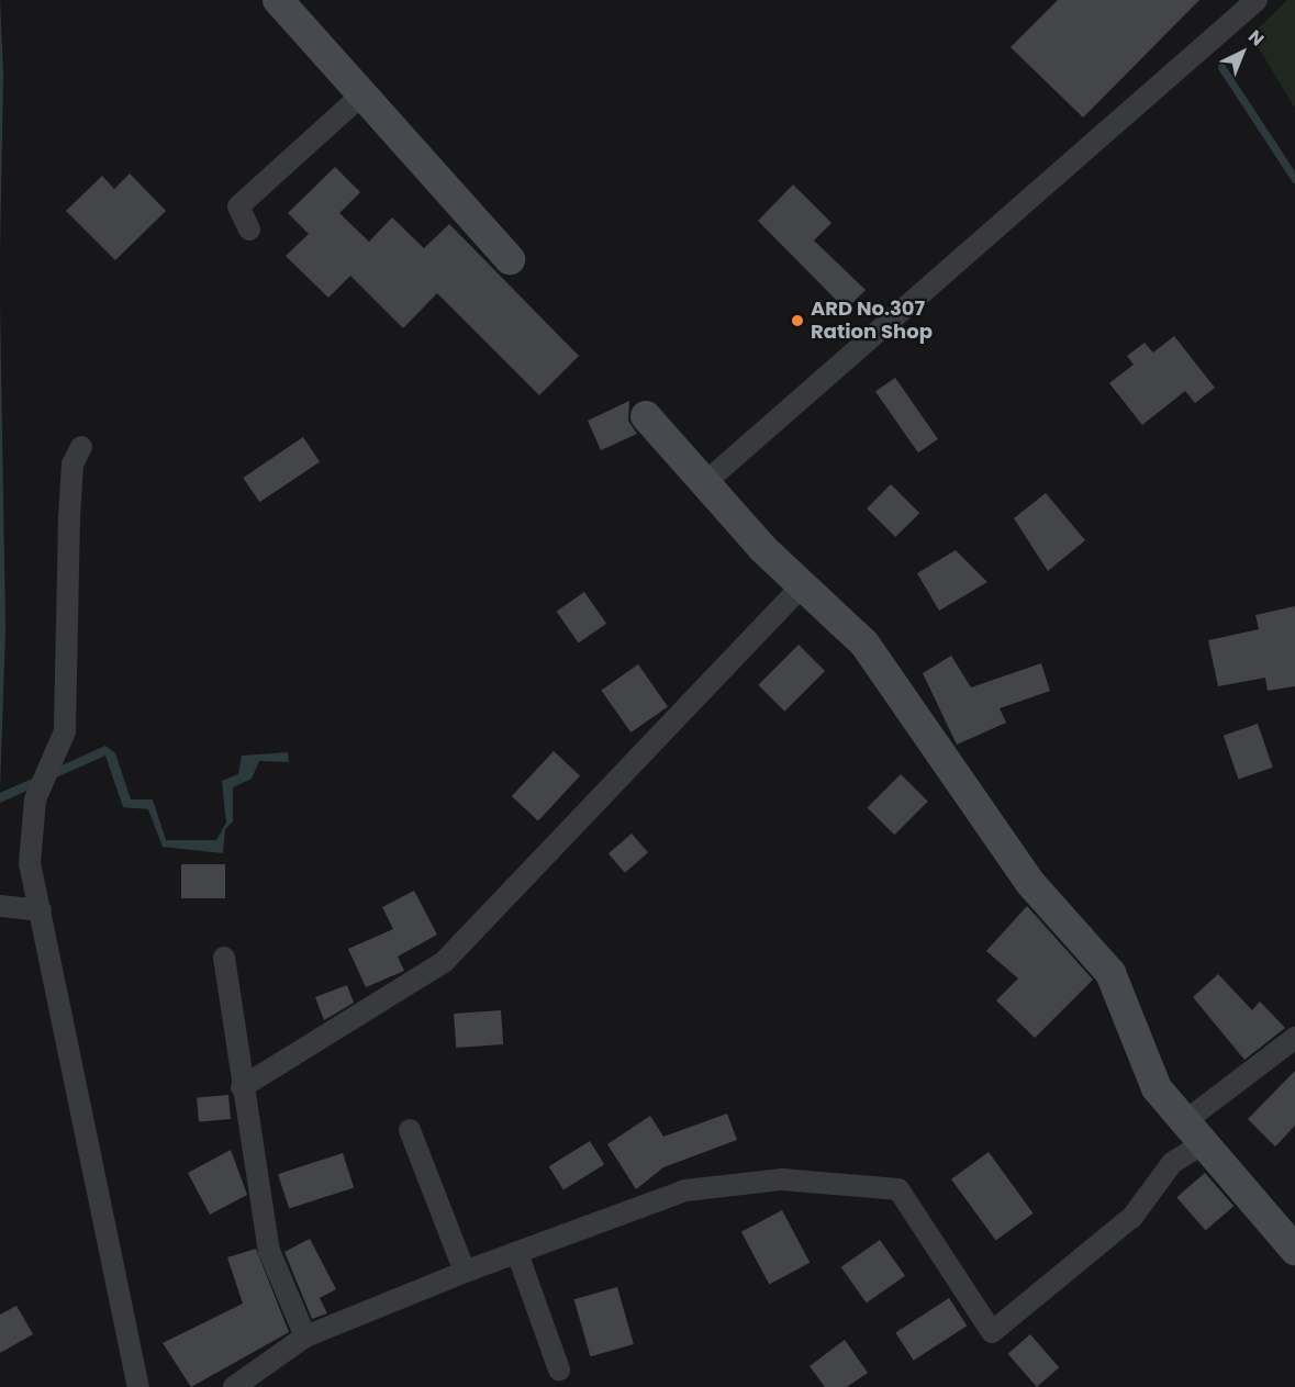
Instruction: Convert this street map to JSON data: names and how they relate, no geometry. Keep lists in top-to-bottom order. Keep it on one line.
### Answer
{"places":["ARD No.307 Ration Shop"],"north":"top right"}
